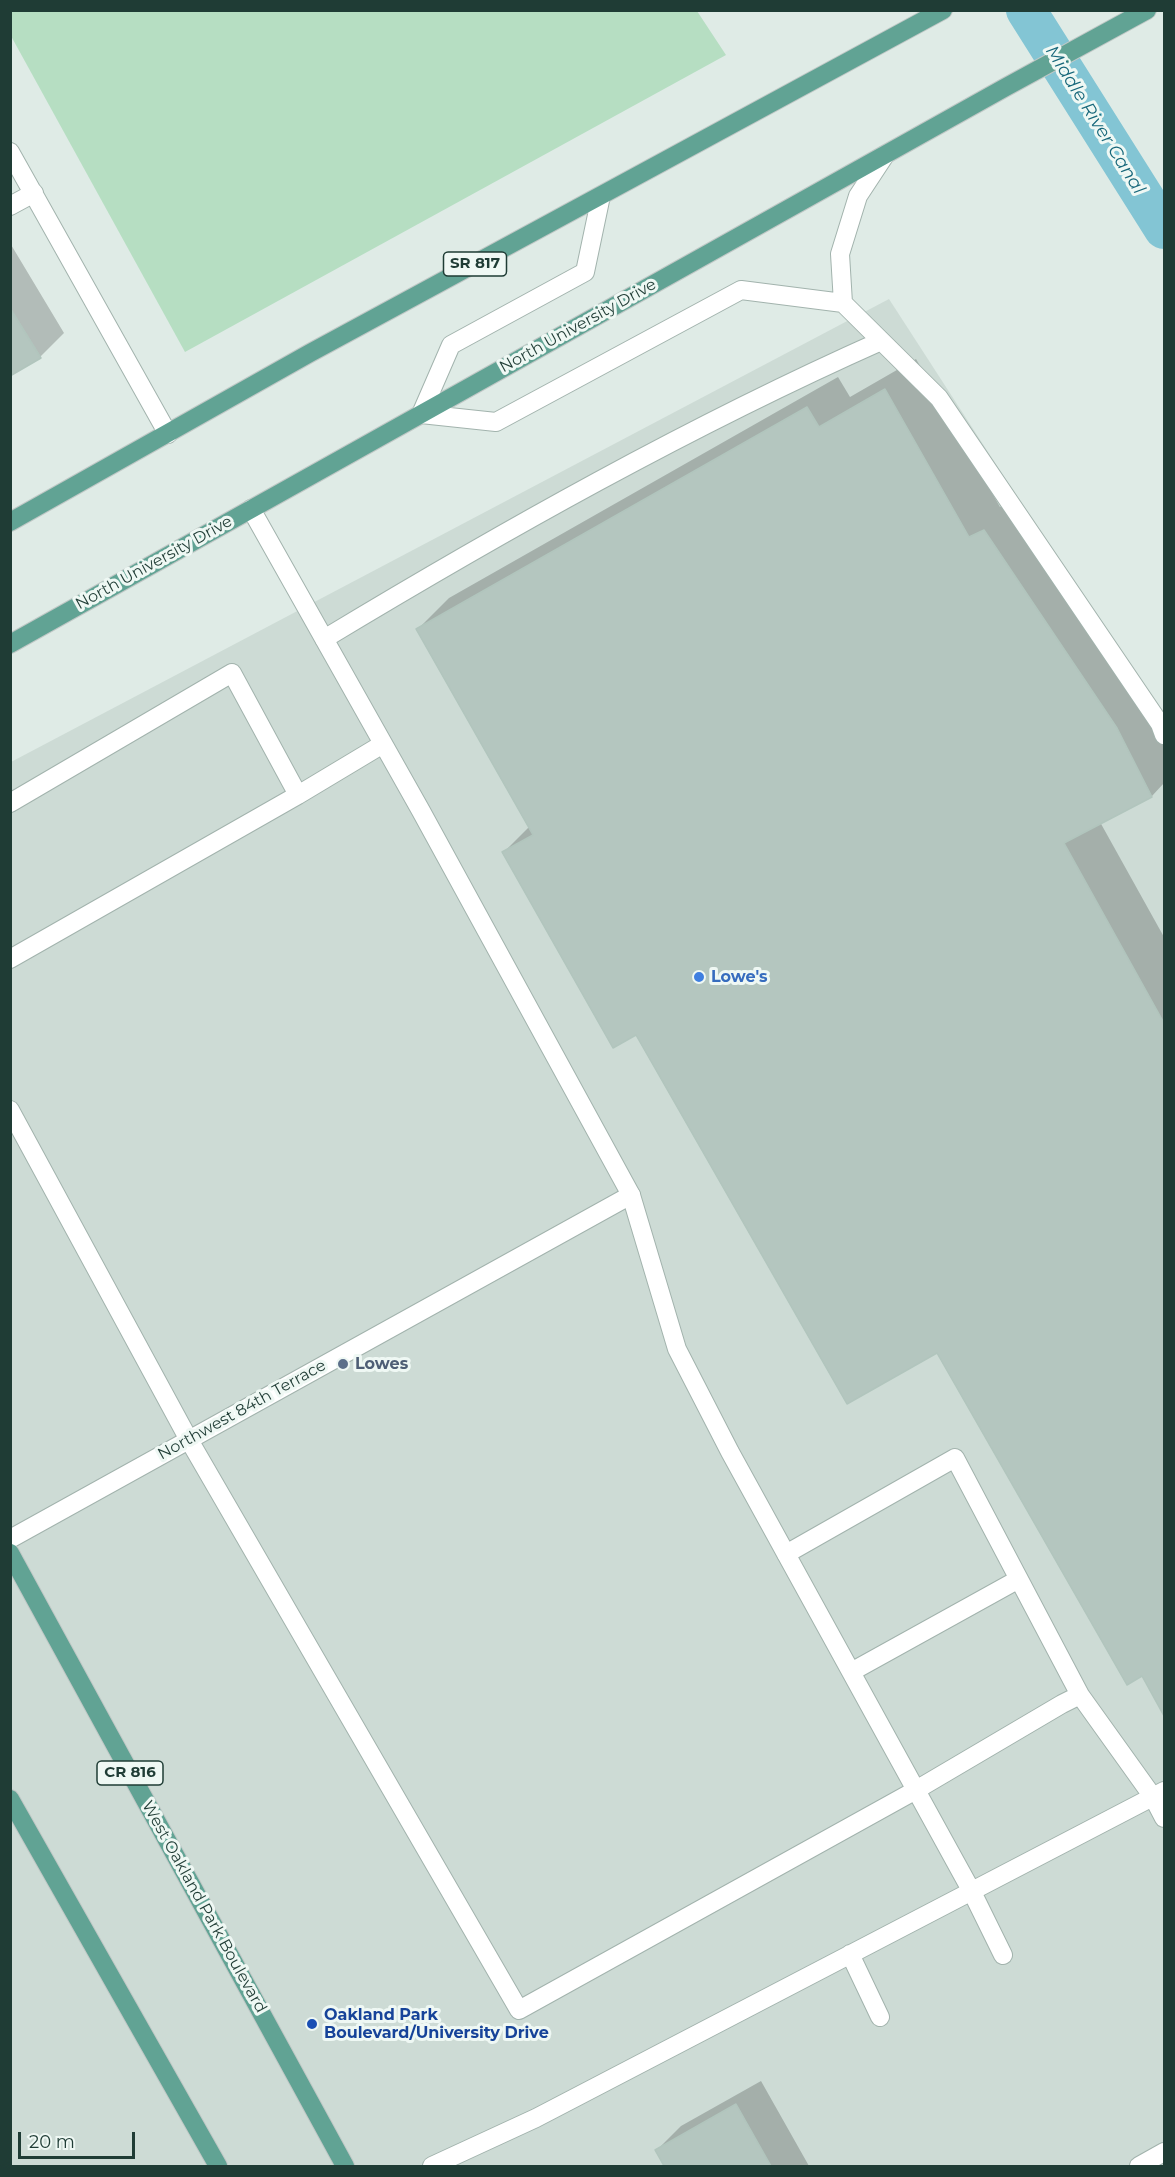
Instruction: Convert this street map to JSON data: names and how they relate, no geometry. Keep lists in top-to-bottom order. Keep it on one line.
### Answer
{"streets":{"main road":["SR 817","North University Drive","CR 816","West Oakland Park Boulevard"],"street":["Northwest 84th Terrace"]},"water":["Middle River Canal"],"places":["Lowe's","Lowes","Oakland Park Boulevard/University Drive"],"scale_bar":"20 m"}
